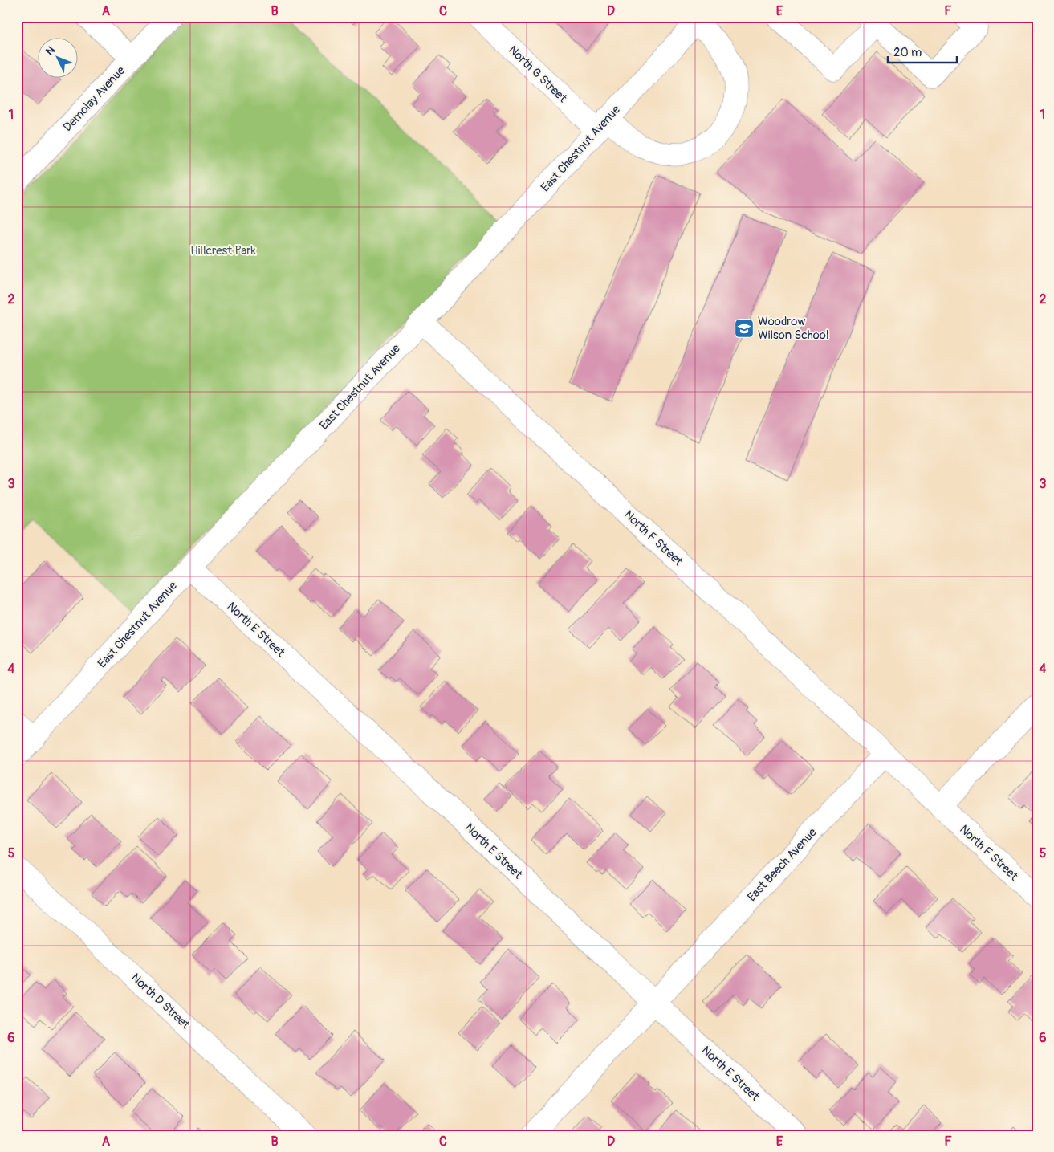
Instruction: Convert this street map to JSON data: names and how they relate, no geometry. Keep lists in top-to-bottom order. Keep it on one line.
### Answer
{"streets":{"street":["North G Street","Demolay Avenue","East Chestnut Avenue","North F Street","North E Street","East Beech Avenue","North D Street"]},"crossings":[["North G Street","East Chestnut Avenue"],["East Chestnut Avenue","North F Street"],["East Chestnut Avenue","North E Street"],["North F Street","East Beech Avenue"],["North E Street","East Beech Avenue"]],"parks":["Hillcrest Park"],"places":{"school or university":["Woodrow Wilson School"]},"scale_bar":"20 m","north":"top left","grid":{"columns":["A","B","C","D","E","F"],"rows":["1","2","3","4","5","6"]}}
